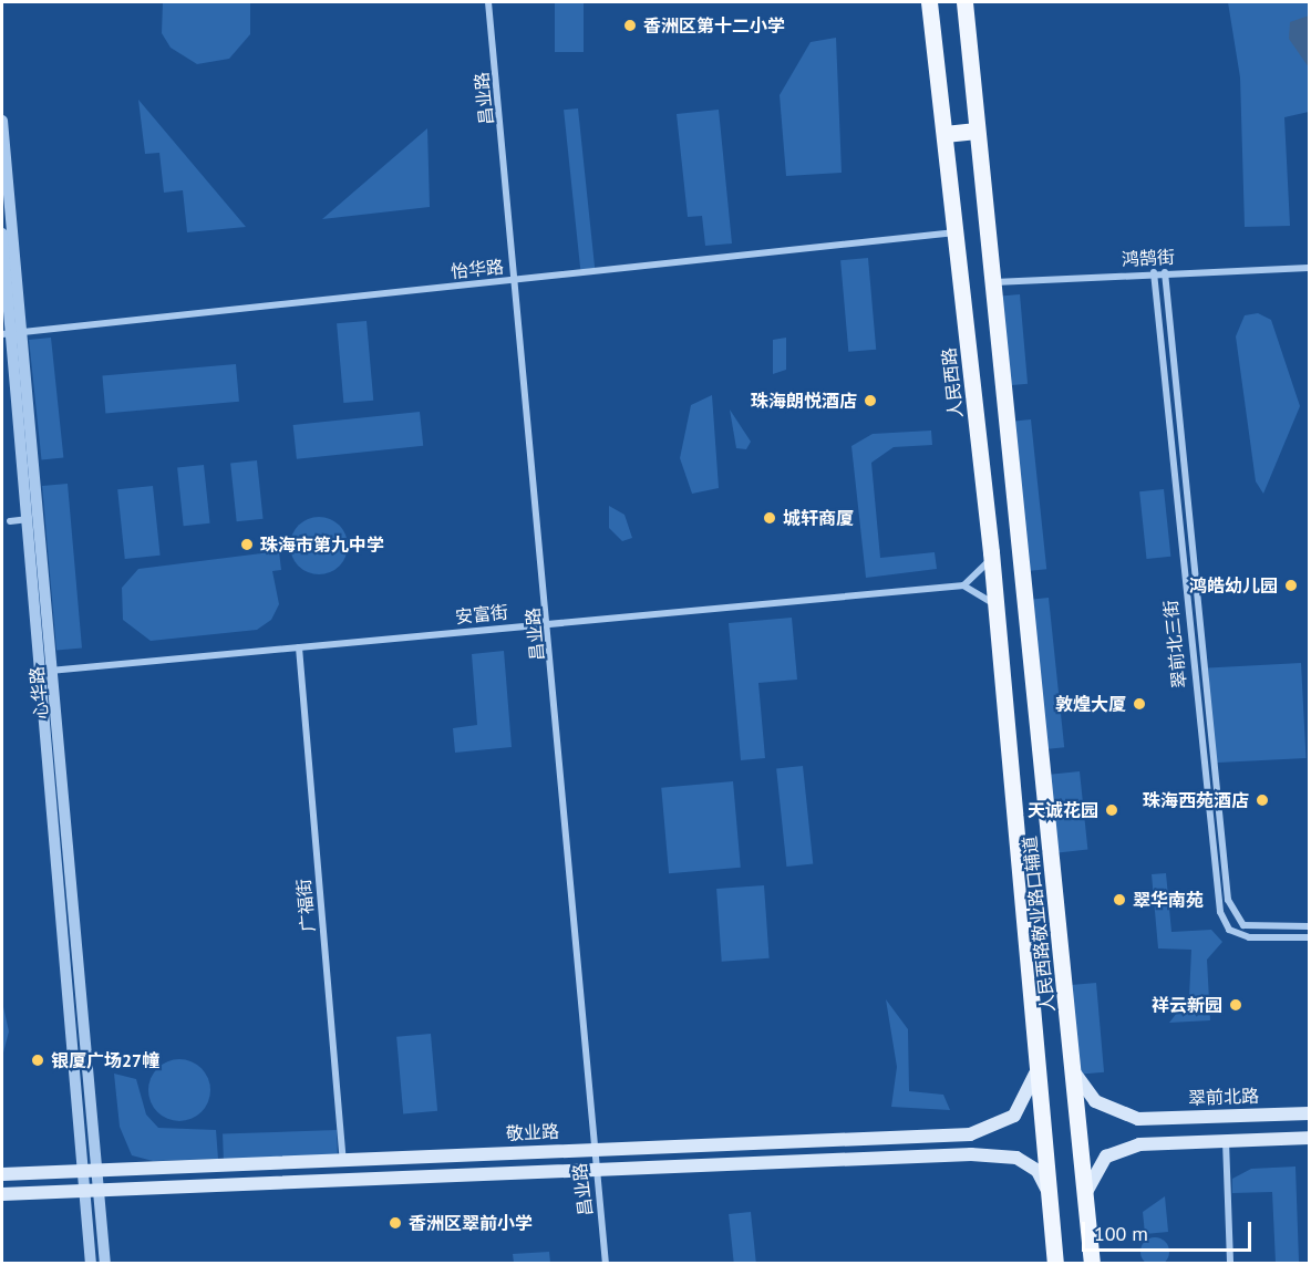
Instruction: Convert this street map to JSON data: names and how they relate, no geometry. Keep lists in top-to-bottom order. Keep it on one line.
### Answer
{"streets":{"main road":["人民西路","人民西路敬业路口辅道","翠前北路","敬业路"],"street":["昌业路","鸿鹄街","怡华路","安富街","翠前北三街","心华路","广福街"]},"crossings":[["昌业路","怡华路"],["昌业路","安富街"],["昌业路","敬业路"],["鸿鹄街","翠前北三街"],["鸿鹄街","人民西路敬业路口辅道"],["怡华路","人民西路"],["怡华路","心华路"],["人民西路","人民西路敬业路口辅道"],["安富街","心华路"],["安富街","广福街"],["心华路","敬业路"],["广福街","敬业路"],["人民西路敬业路口辅道","翠前北路"],["人民西路敬业路口辅道","敬业路"]],"places":["香洲区第十二小学","珠海朗悦酒店","城轩商厦","珠海市第九中学","鸿皓幼儿园","敦煌大厦","珠海西苑酒店","天诚花园","翠华南苑","祥云新园","银厦广场27幢","香洲区翠前小学"],"scale_bar":"100 m"}
